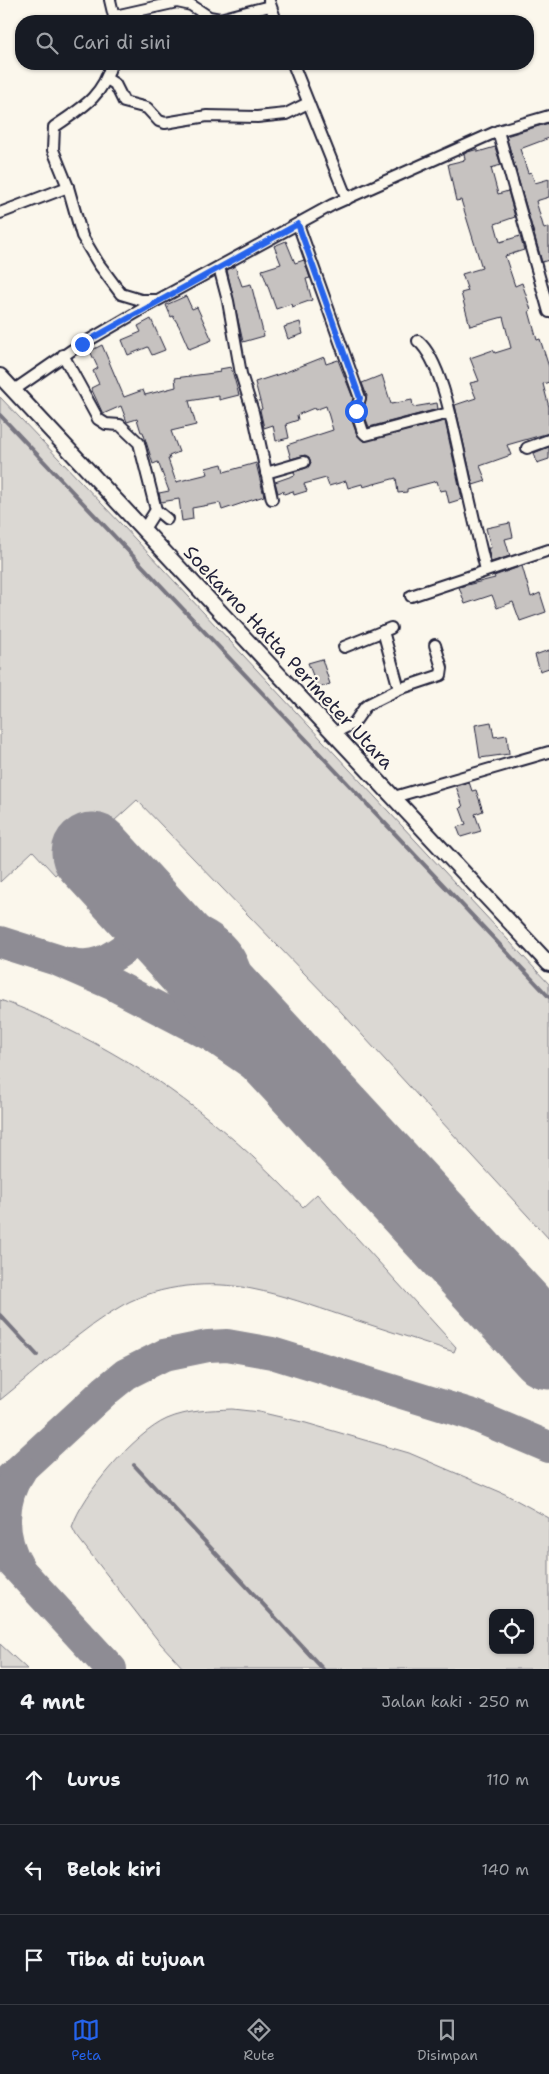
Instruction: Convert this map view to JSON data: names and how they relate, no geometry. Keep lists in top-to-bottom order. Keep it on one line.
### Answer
{"streets":{"main road":["Soekarno Hatta Perimeter Utara"]},"page":{"search":"Cari di sini","heading":["4 mnt","Jalan kaki · 250 m"],"list":[["Lurus","110 m"],["Belok kiri","140 m"],"Tiba di tujuan"],"nav":["Peta","Rute","Disimpan"]}}
